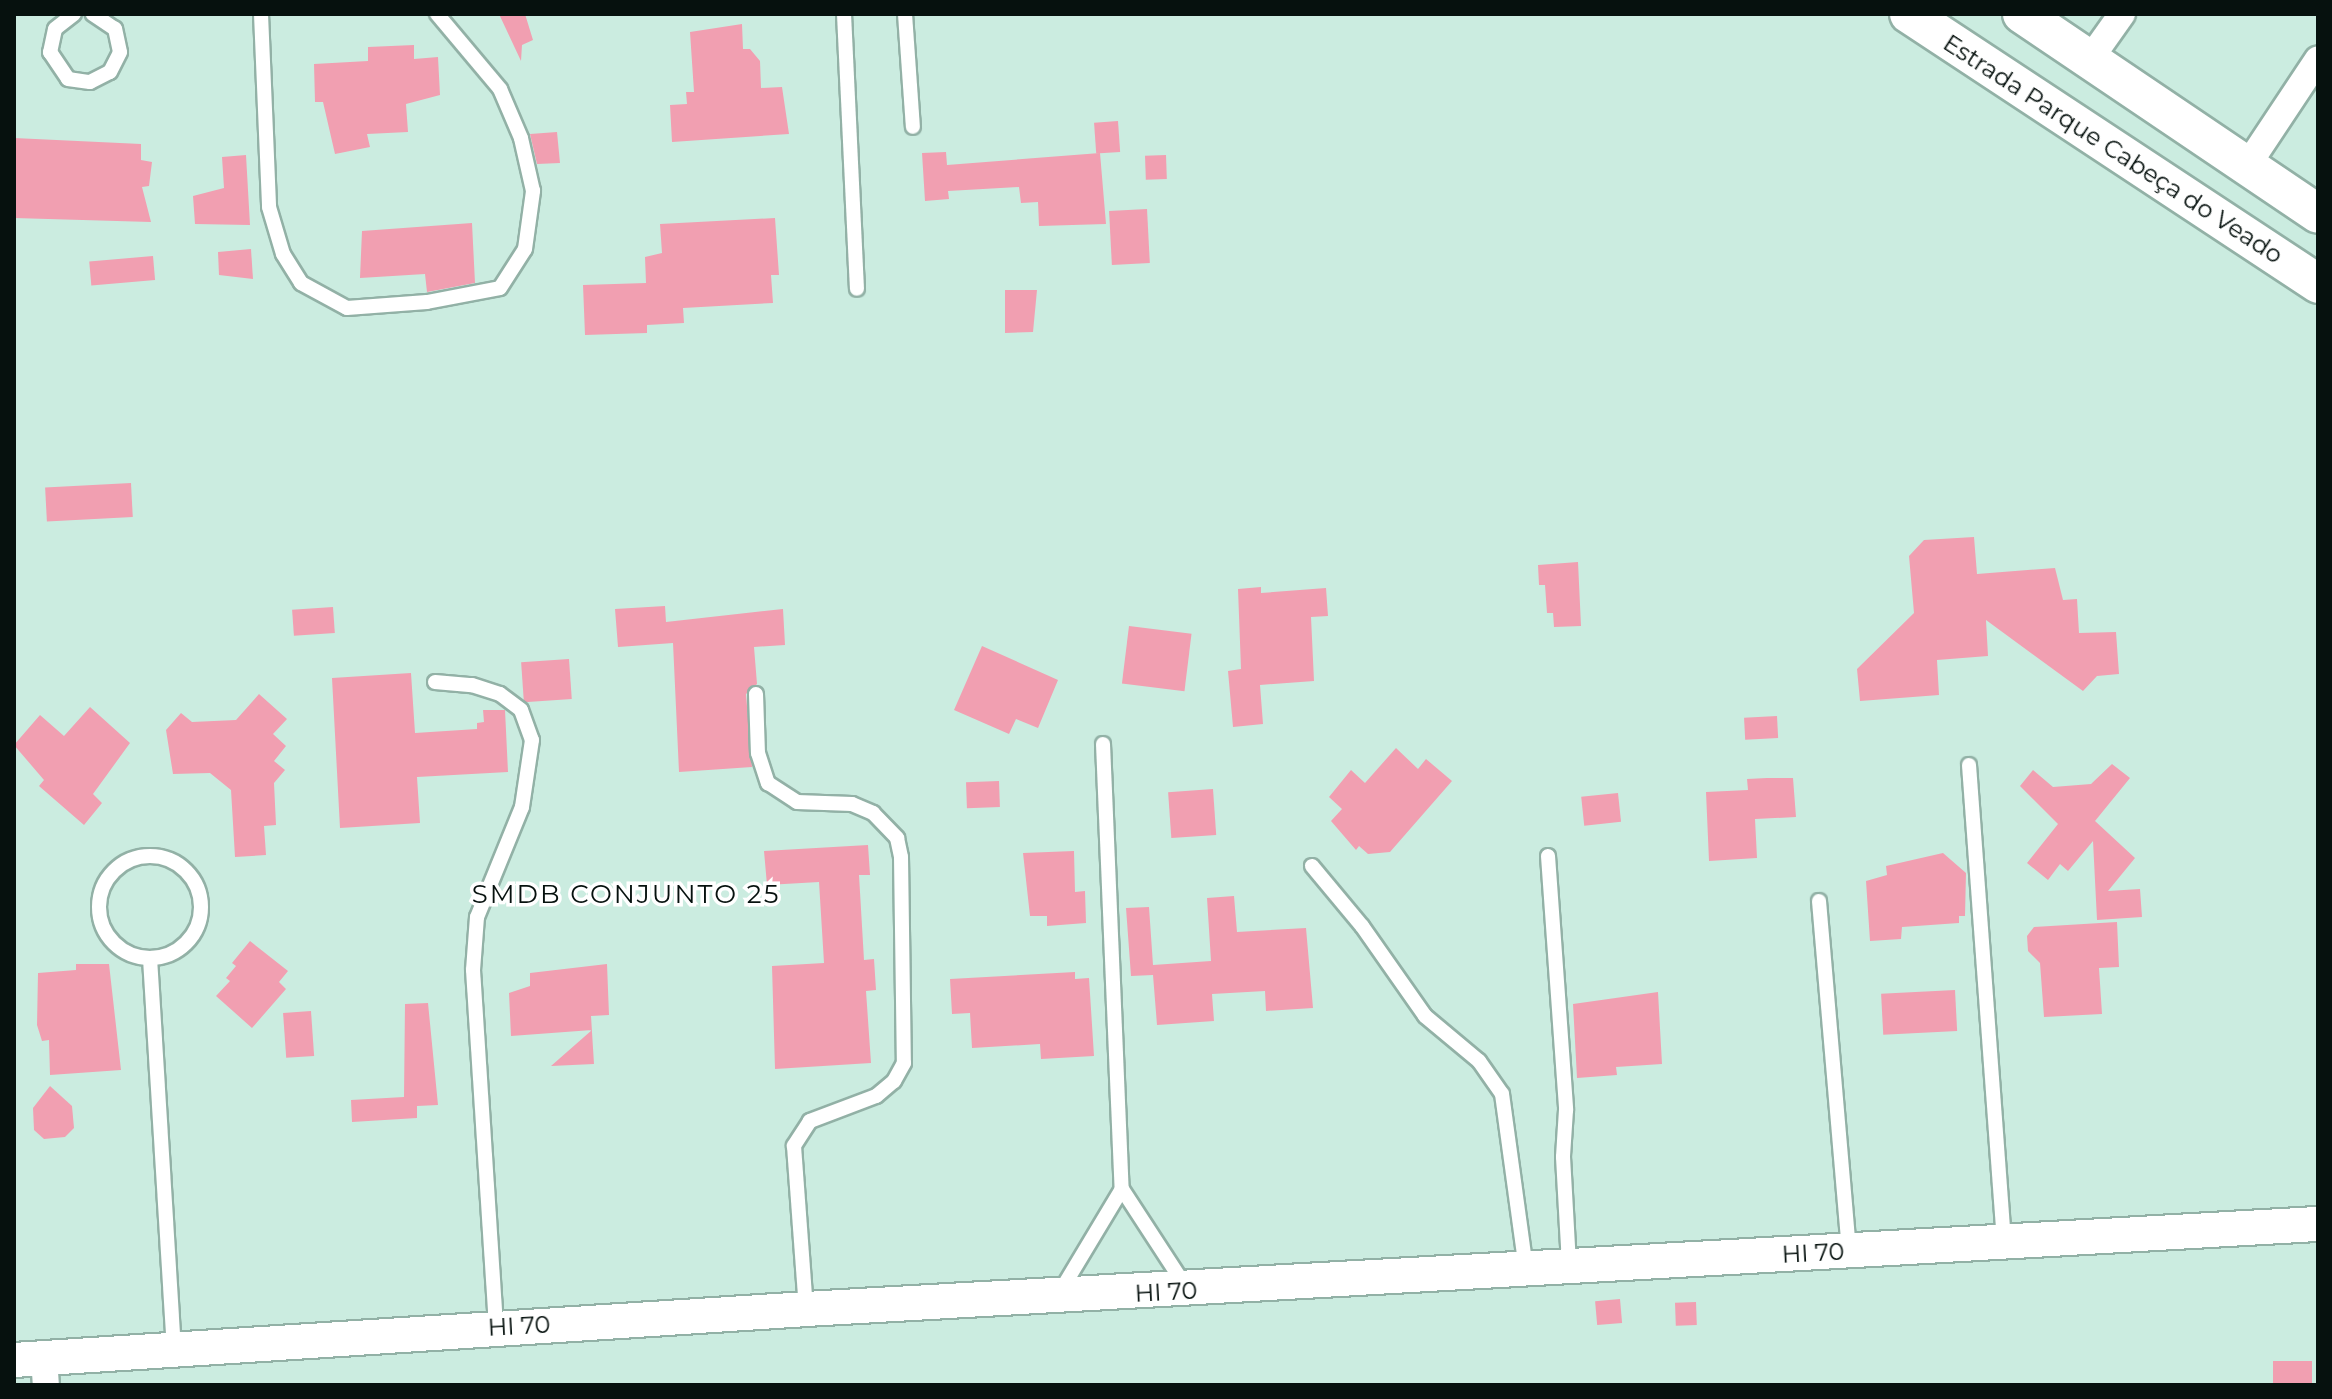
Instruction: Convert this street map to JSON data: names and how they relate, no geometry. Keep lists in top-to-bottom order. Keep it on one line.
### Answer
{"streets":{"main road":["Estrada Parque Cabeça do Veado"],"street":["HI 70"]},"districts":["SMDB CONJUNTO 25"]}
